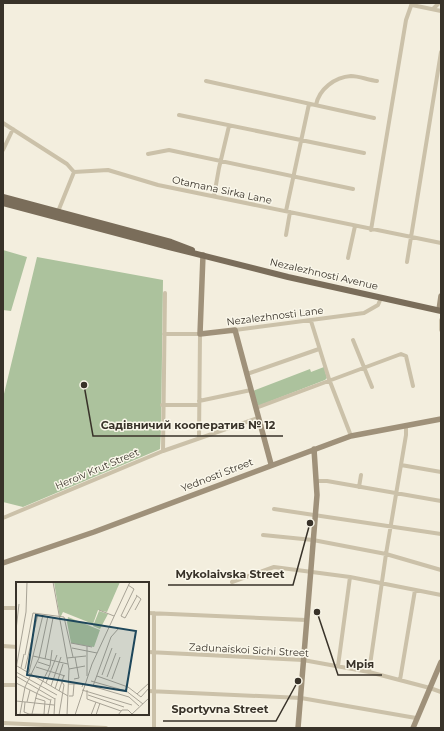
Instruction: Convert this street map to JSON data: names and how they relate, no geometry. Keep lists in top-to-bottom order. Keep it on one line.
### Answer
{"streets":{"main road":["Nezalezhnosti Avenue"],"street":["Otamana Sirka Lane","Nezalezhnosti Lane","Heroiv Krut Street","Yednosti Street","Zadunaiskoi Sichi Street"]},"crossings":[["Nezalezhnosti Avenue","Nezalezhnosti Lane"]],"places":["Садівничий кооператив № 12","Mykolaivska Street","Мрія","Sportyvna Street"]}
